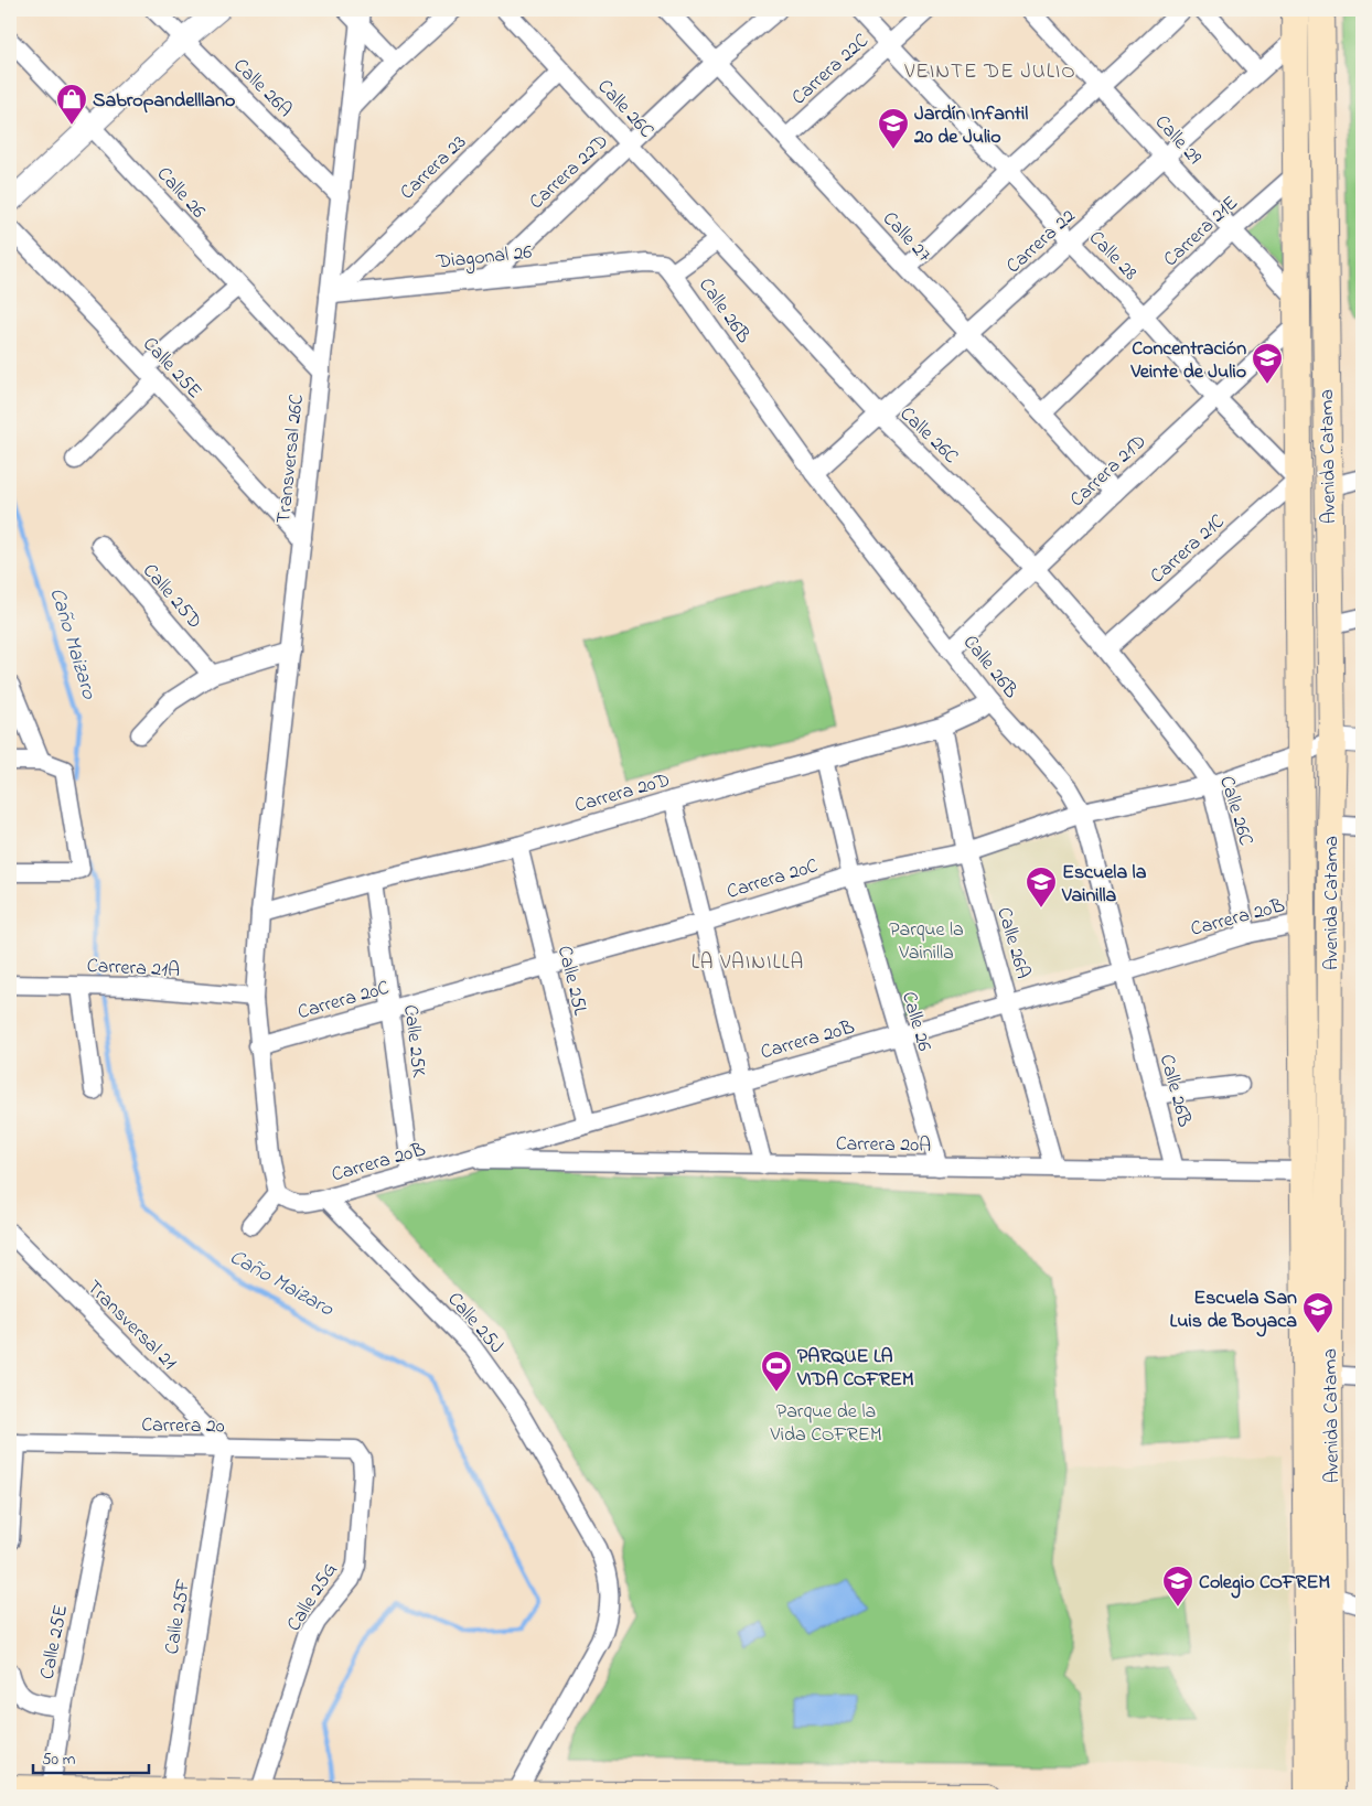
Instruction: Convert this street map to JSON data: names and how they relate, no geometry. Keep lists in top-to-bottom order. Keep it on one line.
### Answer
{"streets":{"main road":["Avenida Catama"],"street":["Carrera 22C","Calle 26A","Calle 26C","Calle 29","Carrera 23","Carrera 22D","Calle 26","Carrera 21E","Calle 27","Carrera 22","Calle 28","Diagonal 26","Calle 26B","Calle 25E","Transversal 26C","Carrera 21D","Carrera 21C","Calle 25D","Carrera 20D","Carrera 20C","Carrera 20B","Carrera 21A","Calle 25L","Calle 25K","Carrera 20A","Calle 25J","Transversal 21","Carrera 20","Calle 25G","Calle 25F"]},"crossings":[["Carrera 22C","Calle 27"],["Carrera 22C","Calle 28"],["Calle 26A","Transversal 26C"],["Calle 26A","Carrera 20D"],["Calle 26A","Carrera 20C"],["Calle 26A","Carrera 20B"],["Calle 26A","Carrera 20A"],["Calle 26C","Carrera 23"],["Calle 26C","Carrera 22D"],["Calle 26C","Carrera 22"],["Calle 26C","Carrera 21D"],["Calle 26C","Carrera 21C"],["Calle 26C","Carrera 20C"],["Calle 26C","Carrera 20B"],["Calle 29","Carrera 21E"],["Calle 29","Carrera 22"],["Calle 29","Avenida Catama"],["Calle 29","Carrera 21D"],["Carrera 23","Diagonal 26"],["Carrera 23","Transversal 26C"],["Carrera 22D","Calle 27"],["Carrera 22D","Diagonal 26"],["Calle 26","Transversal 26C"],["Calle 26","Carrera 20D"],["Calle 26","Carrera 20C"],["Calle 26","Carrera 20B"],["Calle 26","Carrera 20A"],["Carrera 21E","Calle 27"],["Carrera 21E","Calle 28"],["Carrera 21E","Avenida Catama"],["Calle 27","Carrera 22"],["Calle 27","Carrera 21D"],["Carrera 22","Calle 28"],["Carrera 22","Calle 26B"],["Carrera 22","Avenida Catama"],["Calle 28","Avenida Catama"],["Calle 28","Carrera 21D"],["Calle 28","Carrera 21C"],["Diagonal 26","Calle 26B"],["Diagonal 26","Transversal 26C"],["Calle 26B","Carrera 21D"],["Calle 26B","Carrera 20D"],["Calle 26B","Carrera 20C"],["Calle 26B","Carrera 20B"],["Calle 26B","Carrera 20A"],["Calle 25E","Transversal 26C"],["Avenida Catama","Carrera 21D"],["Avenida Catama","Carrera 21C"],["Avenida Catama","Carrera 20C"],["Avenida Catama","Carrera 20B"],["Avenida Catama","Carrera 20A"],["Transversal 26C","Carrera 20D"],["Carrera 20D","Calle 25L"],["Carrera 20D","Calle 25K"],["Carrera 20C","Calle 25L"],["Carrera 20C","Calle 25K"],["Carrera 20B","Calle 25L"],["Carrera 20B","Calle 25K"],["Carrera 20B","Carrera 20A"],["Carrera 20B","Calle 25J"],["Transversal 21","Carrera 20"],["Transversal 21","Calle 25F"],["Carrera 20","Calle 25G"],["Carrera 20","Calle 25F"]],"districts":["VEINTE DE JULIO","LA VAINILLA"],"water":["Caño Maizaro"],"parks":["Parque la Vainilla","Parque de la Vida COFREM"],"places":{"shop":["Sabropandelllano"],"school or university":["Jardín Infantil 20 de Julio","Concentración Veinte de Julio","Escuela la Vainilla","Escuela San Luis de Boyaca","Colegio COFREM"],"sports":["PARQUE LA VIDA COFREM"]},"scale_bar":"50 m"}
